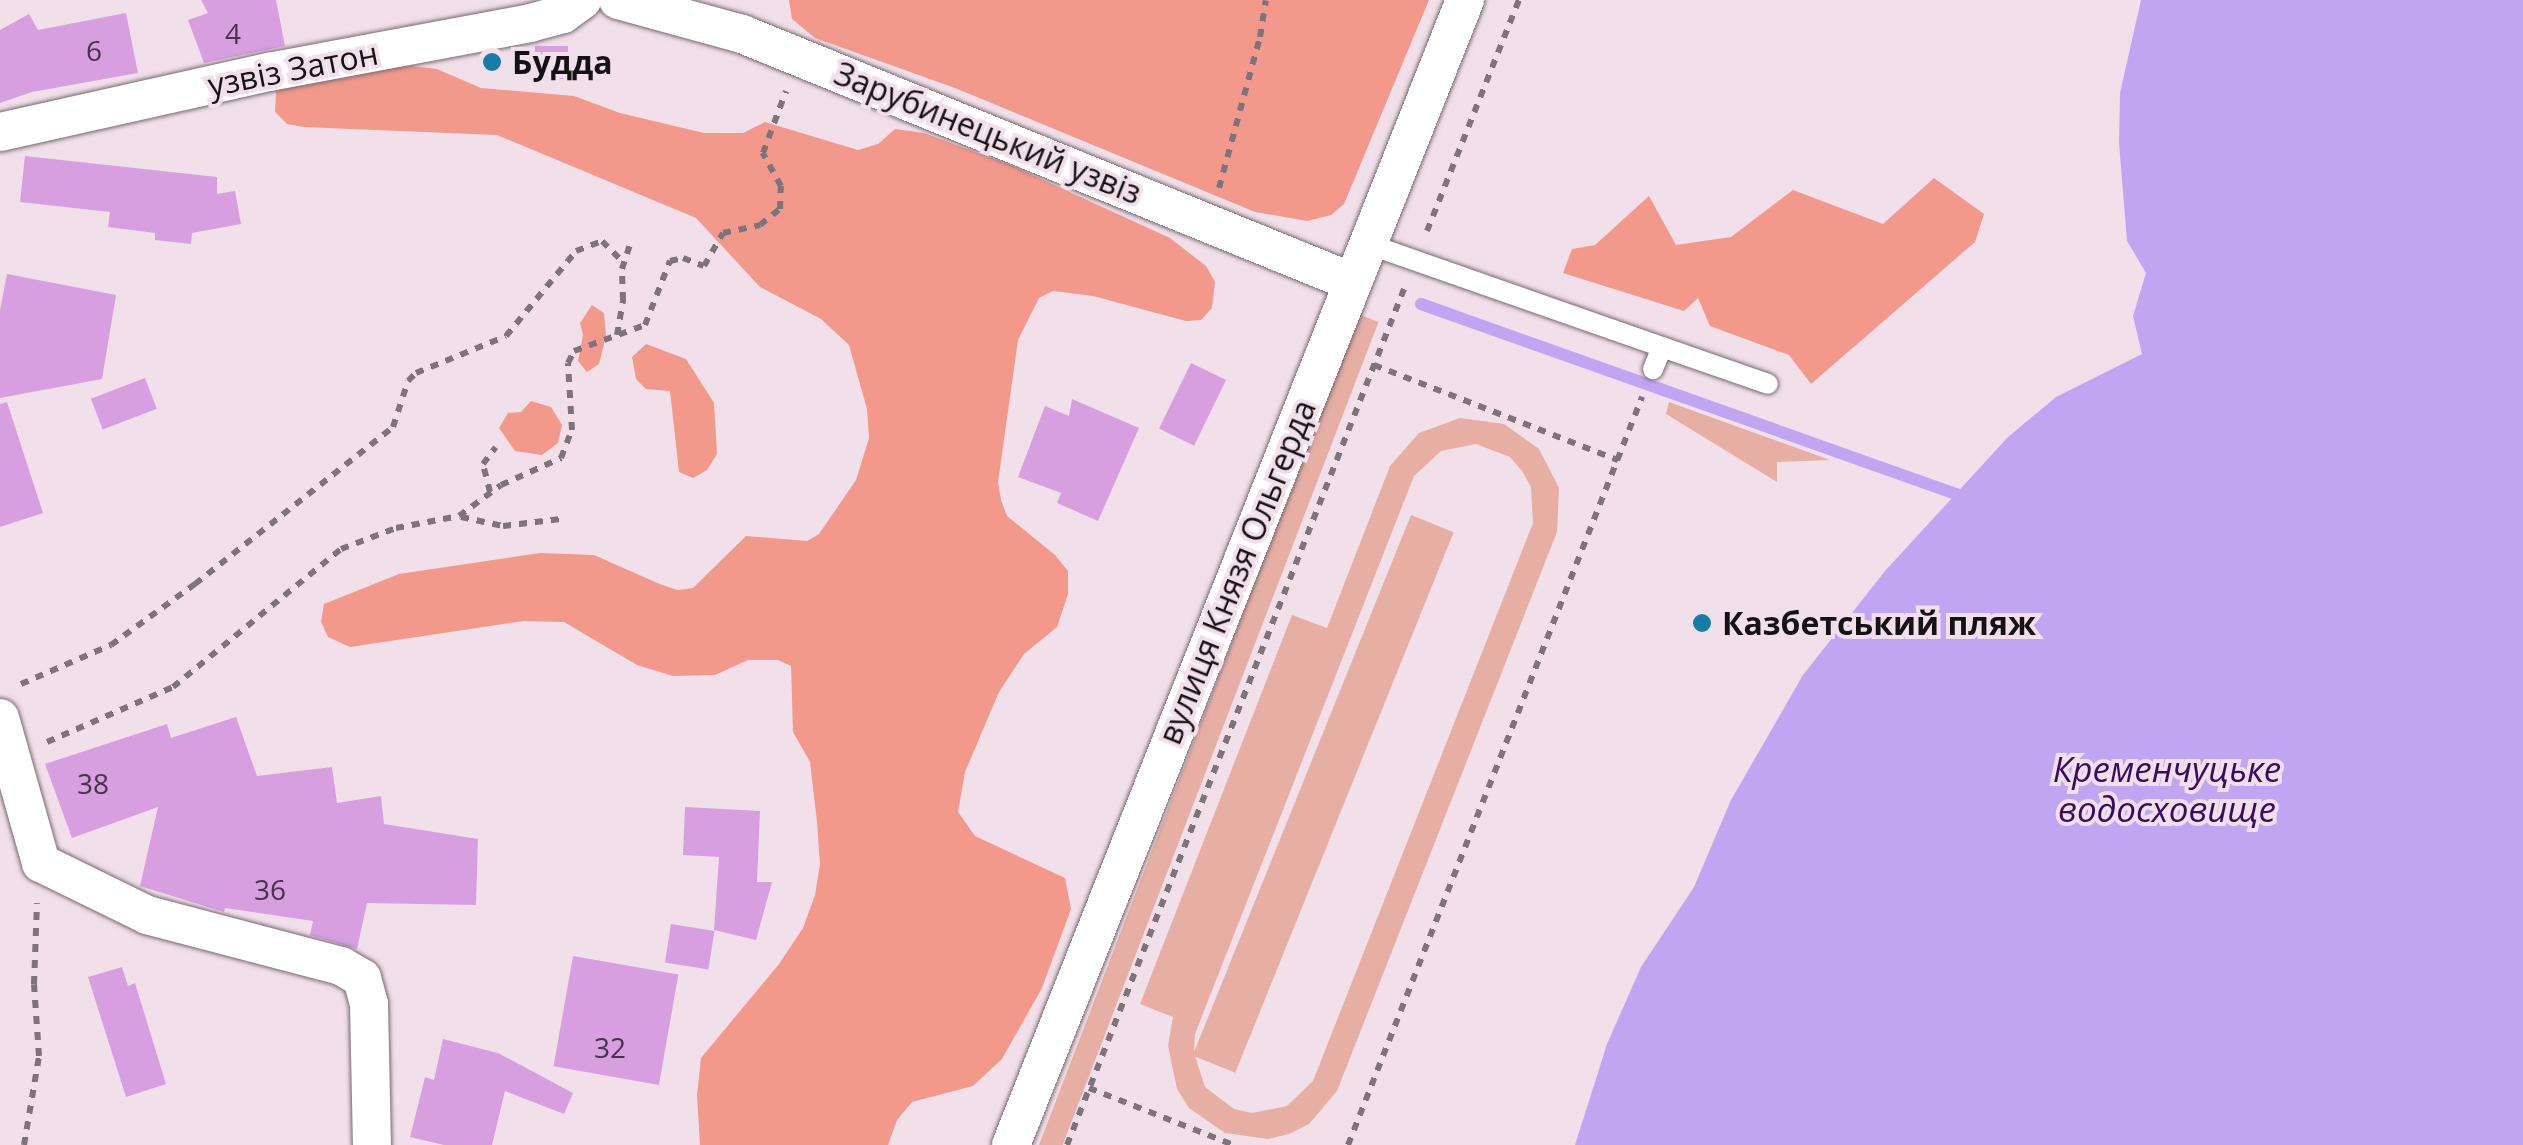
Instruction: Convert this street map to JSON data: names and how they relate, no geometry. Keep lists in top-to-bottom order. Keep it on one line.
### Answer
{"streets":{"street":["узвіз Затон","Зарубинецький узвіз","вулиця Князя Ольгерда"]},"crossings":[["Зарубинецький узвіз","вулиця Князя Ольгерда"]],"water":["Кременчуцьке водосховище"],"places":["Будда","Казбетський пляж"],"house_numbers":["4","6","38","36","32"]}
